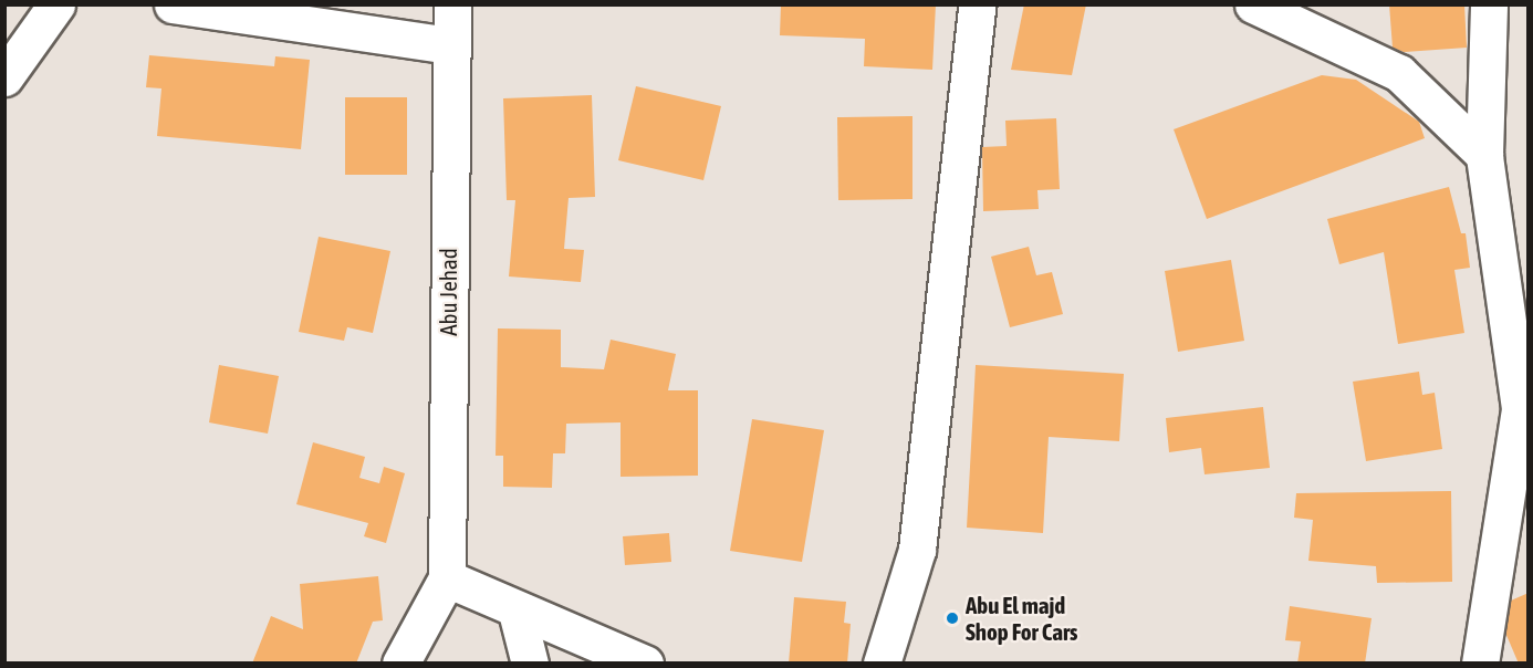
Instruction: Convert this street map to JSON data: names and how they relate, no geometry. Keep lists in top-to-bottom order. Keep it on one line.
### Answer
{"streets":{"street":["Abu Jehad"]},"places":["Abu El majd Shop For Cars"]}
